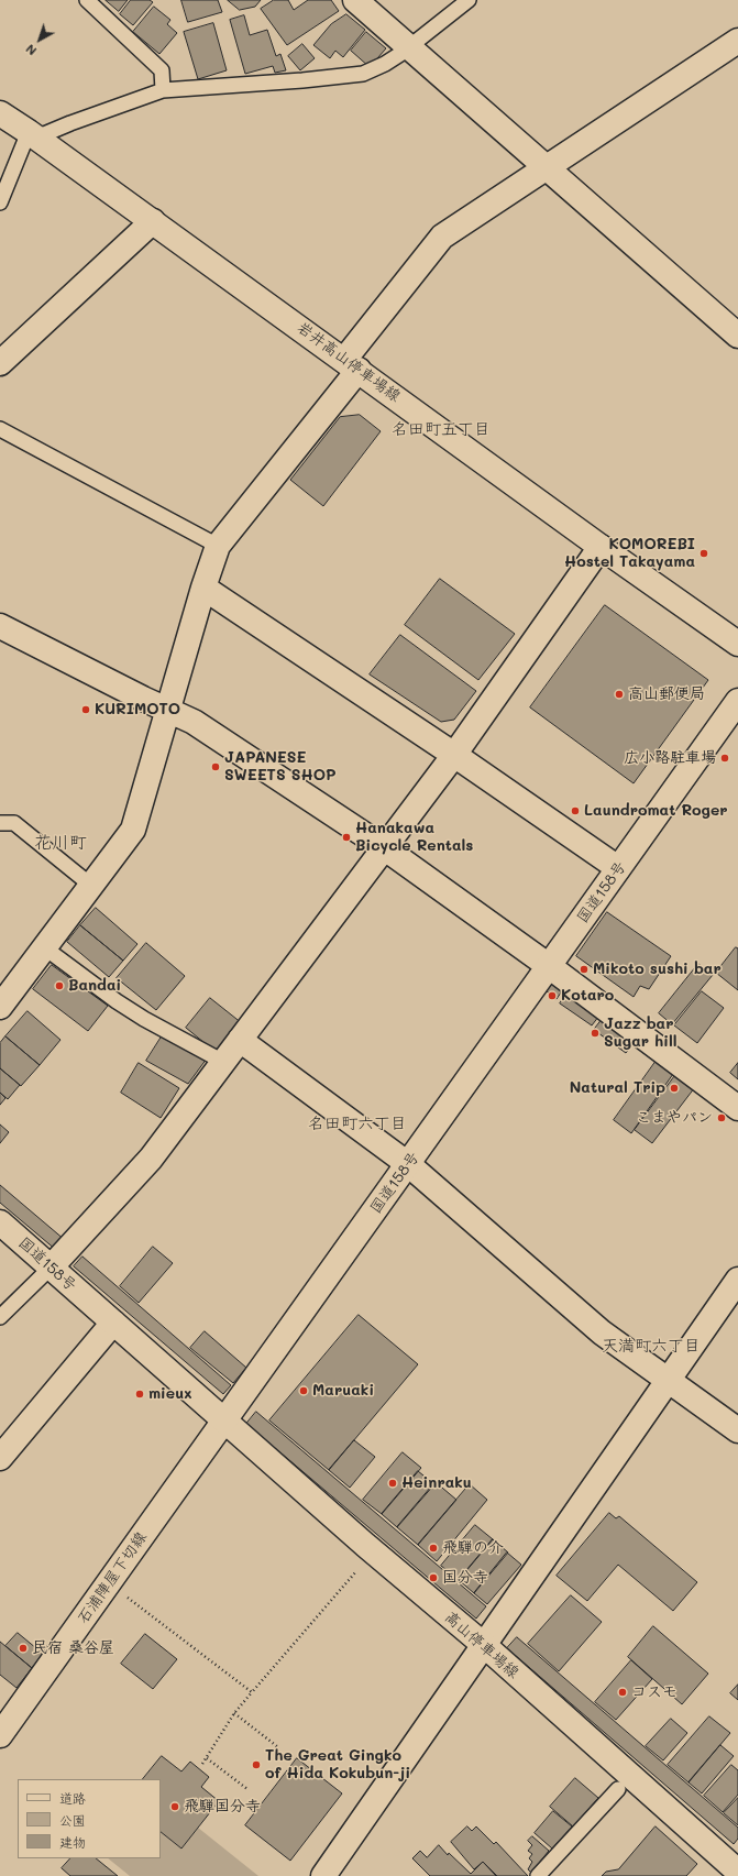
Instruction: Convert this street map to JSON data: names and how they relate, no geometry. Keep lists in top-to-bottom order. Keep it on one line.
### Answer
{"streets":{"main road":["岩井高山停車場線","国道158号","石浦陣屋下切線","高山停車場線"]},"crossings":[["国道158号","石浦陣屋下切線"],["国道158号","高山停車場線"],["石浦陣屋下切線","高山停車場線"]],"districts":["名田町五丁目","花川町","名田町六丁目","天満町六丁目"],"places":["KOMOREBI Hostel Takayama","高山郵便局","KURIMOTO","広小路駐車場","JAPANESE SWEETS SHOP","Laundromat Roger","Hanakawa Bicycle Rentals","Mikoto sushi bar","Bandai","Kotaro","Jazz bar Sugar hill","Natural Trip","こまやパン","Maruaki","mieux","Heinraku","飛騨の介","国分寺","民宿 桑谷屋","コスモ","The Great Gingko of Hida Kokubun-ji","飛騨国分寺"],"legend":["道路","公園","建物"],"north":"bottom left"}
